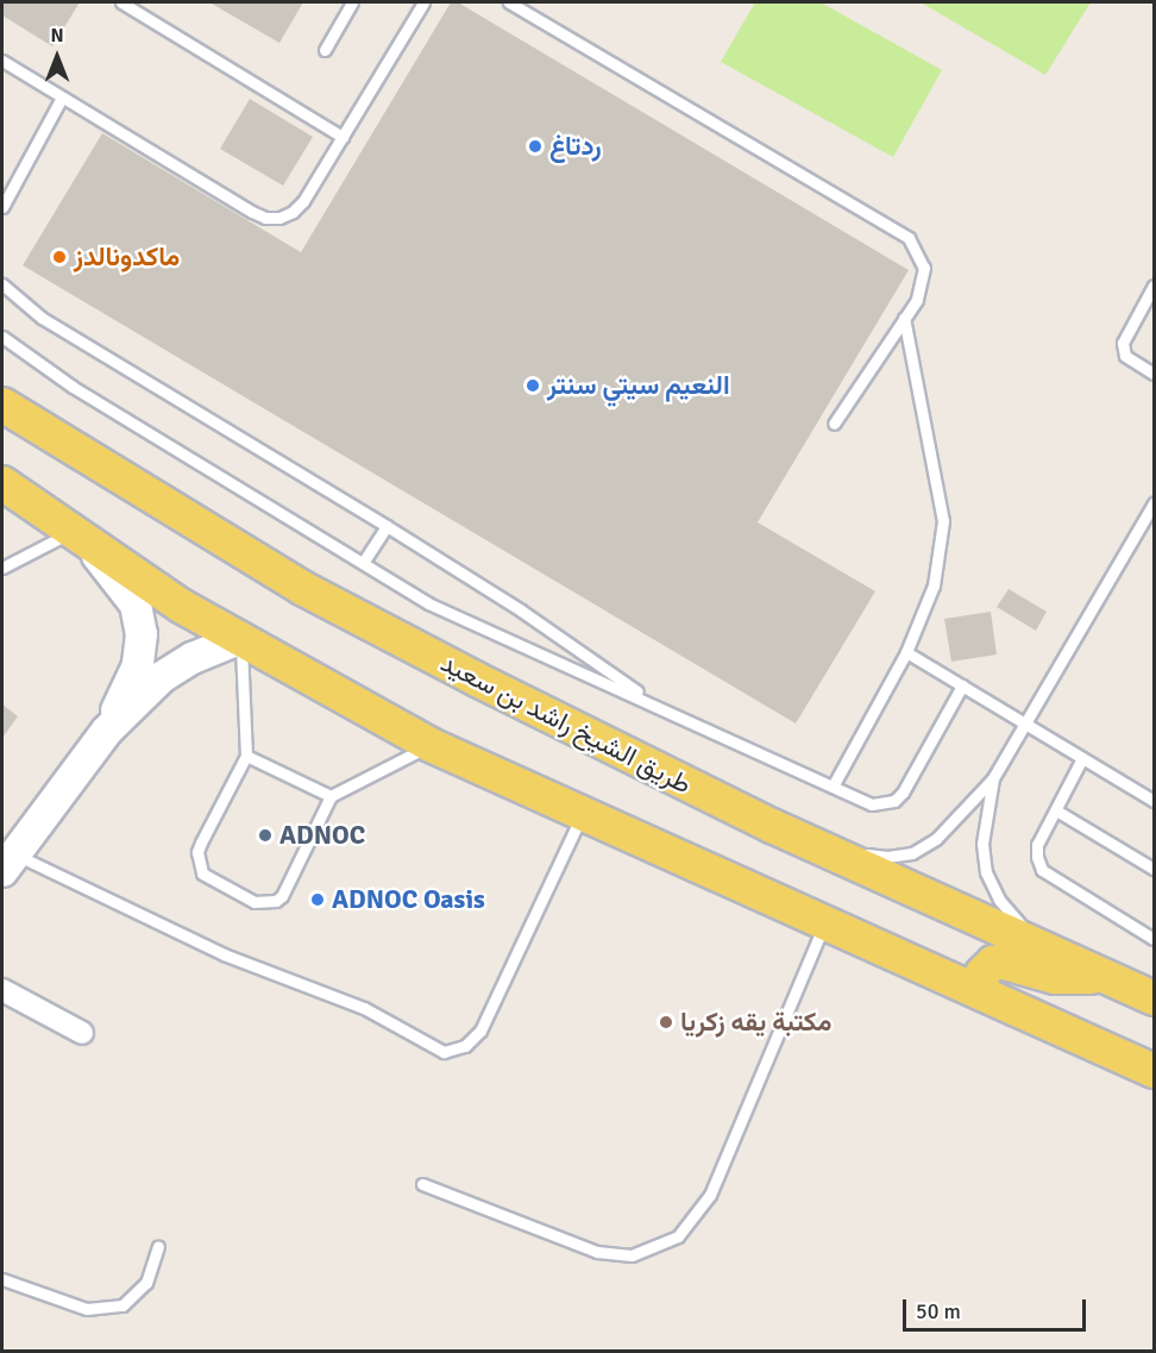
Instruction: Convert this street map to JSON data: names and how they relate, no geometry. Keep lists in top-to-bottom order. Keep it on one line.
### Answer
{"streets":{"main road":["طريق الشيخ راشد بن سعيد"]},"places":["ردتاغ","ماكدونالدز","النعيم سيتي سنتر","ADNOC","ADNOC Oasis","مكتبة يقه زكريا"],"scale_bar":"50 m","north":"top"}
